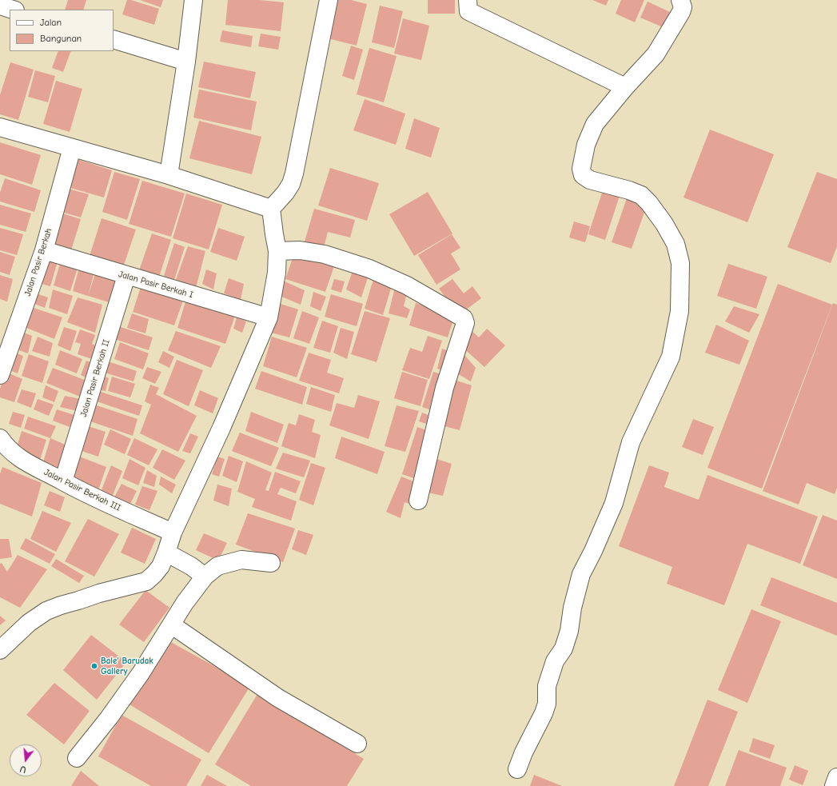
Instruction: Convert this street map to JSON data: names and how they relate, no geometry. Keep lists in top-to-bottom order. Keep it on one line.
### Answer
{"streets":{"street":["Jalan Pasir Berkah","Jalan Pasir Berkah I","Jalan Pasir Berkah II","Jalan Pasir Berkah III"]},"crossings":[["Jalan Pasir Berkah","Jalan Pasir Berkah I"],["Jalan Pasir Berkah I","Jalan Pasir Berkah II"],["Jalan Pasir Berkah II","Jalan Pasir Berkah III"]],"places":["Bale' Barudak Gallery"],"legend":["Jalan","Bangunan"],"north":"bottom"}
